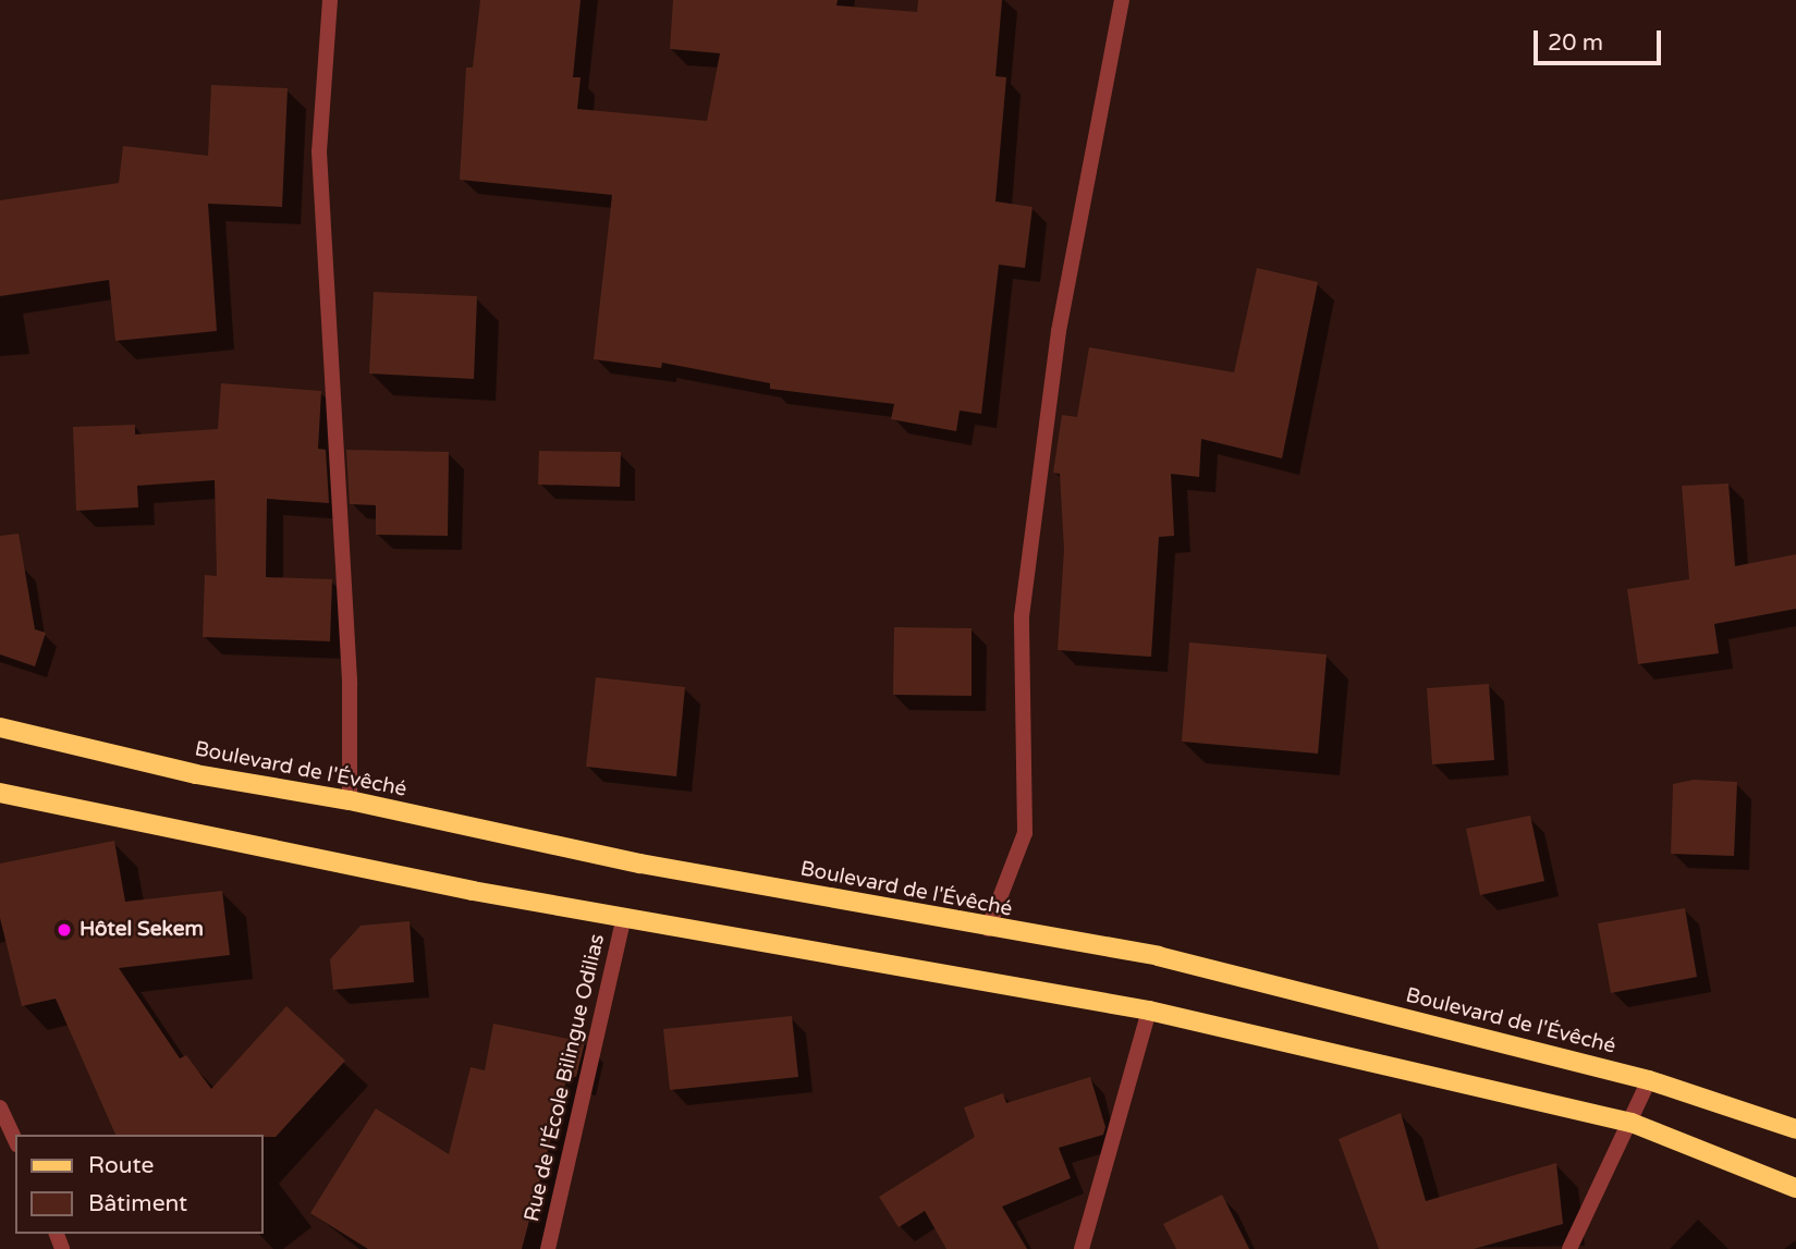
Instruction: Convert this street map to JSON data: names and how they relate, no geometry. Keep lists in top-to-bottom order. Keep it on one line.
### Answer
{"streets":{"main road":["Boulevard de l'Évêché"],"street":["Rue de l'École Bilingue Odilias"]},"places":["Hôtel Sekem"],"legend":["Route","Bâtiment"],"scale_bar":"20 m"}
